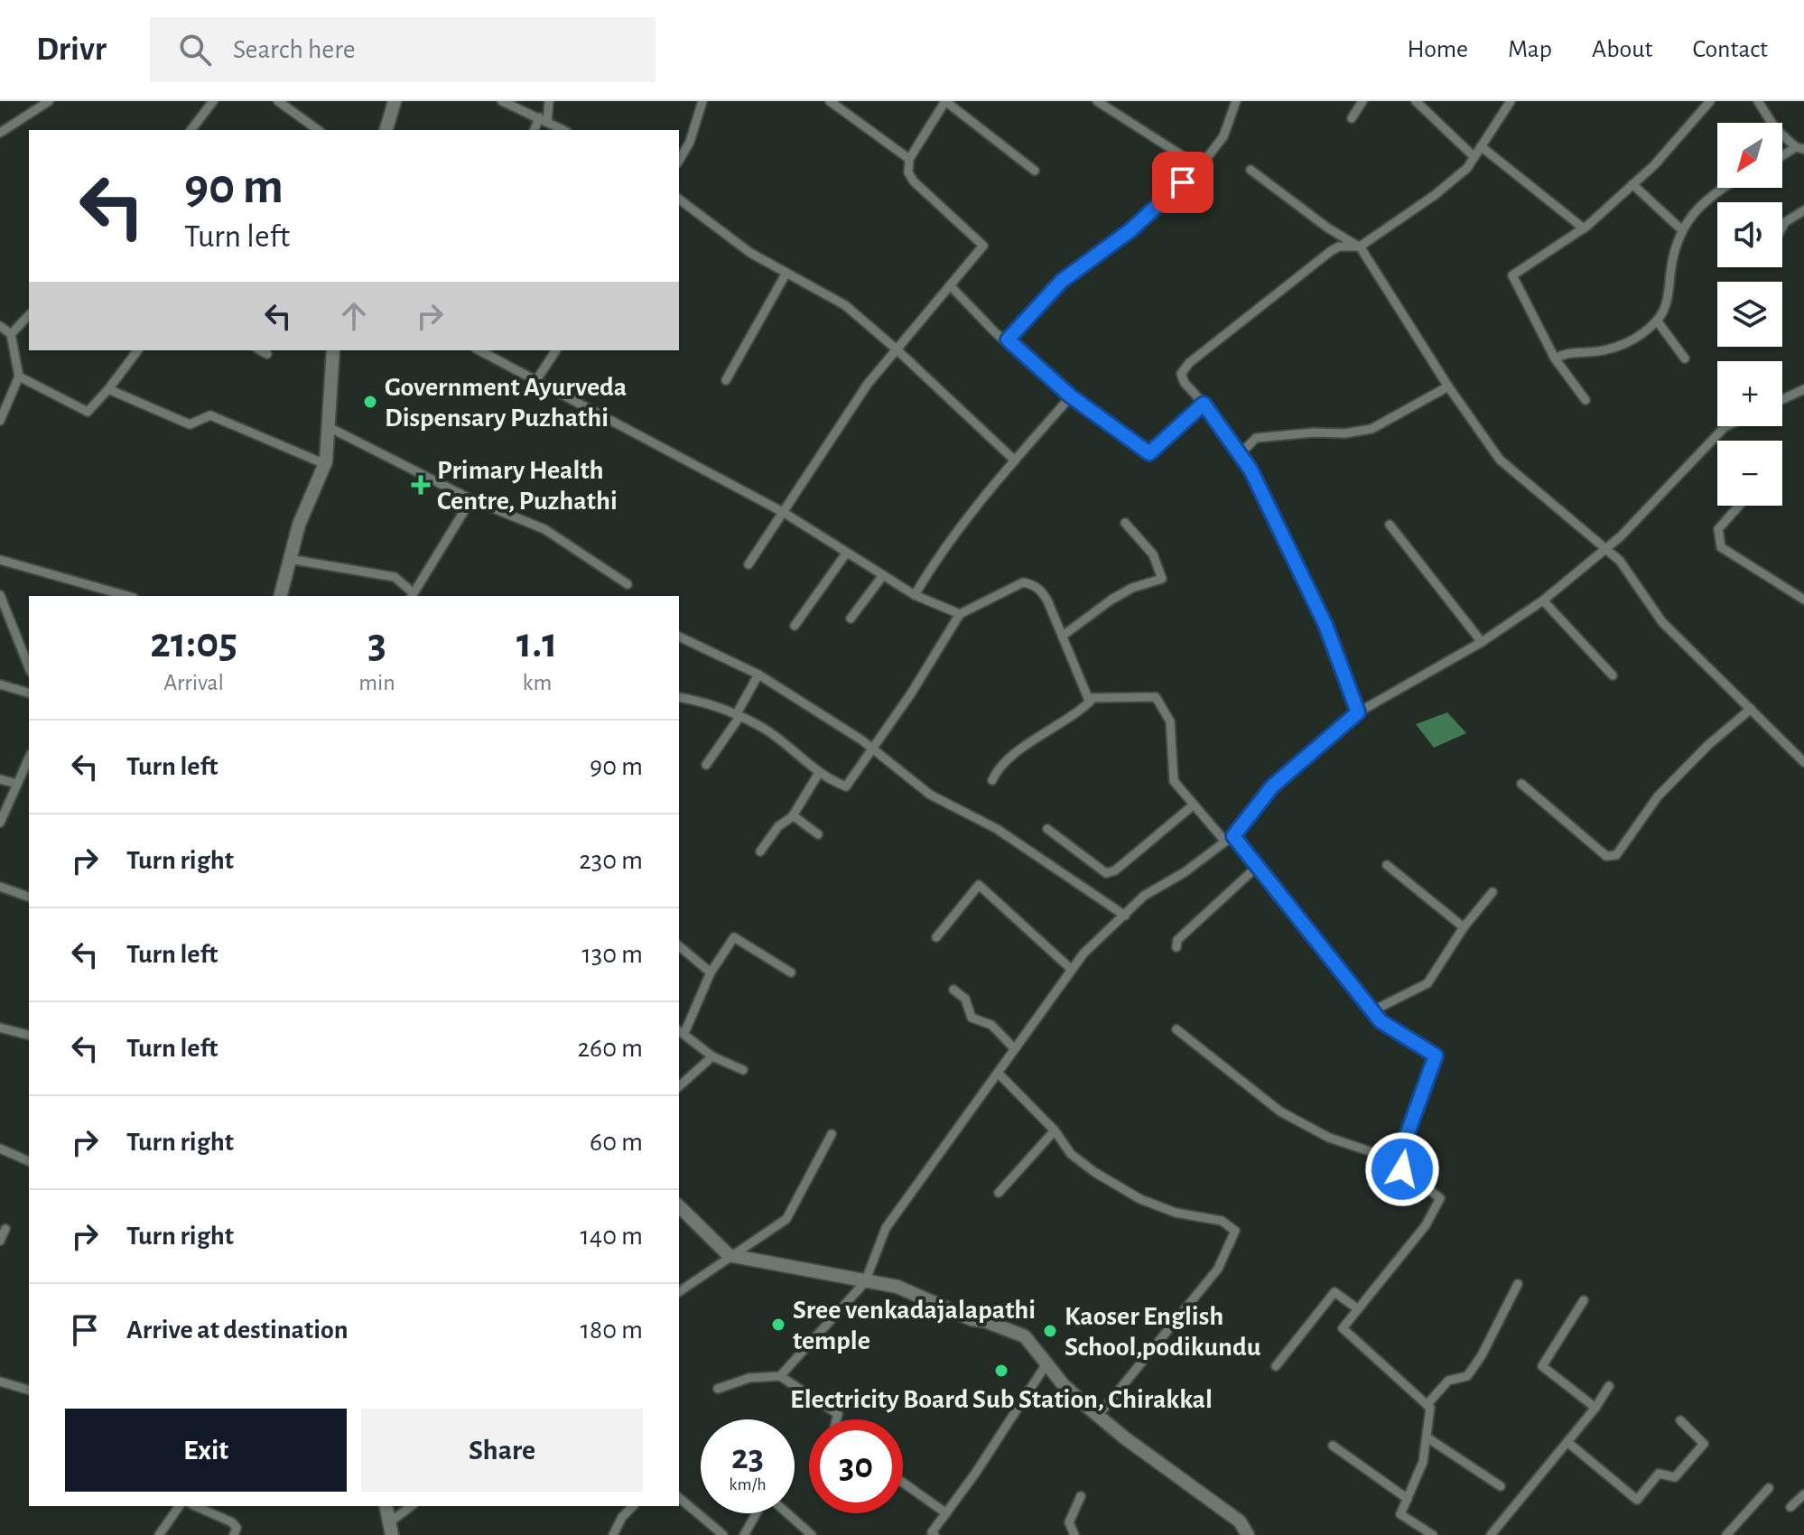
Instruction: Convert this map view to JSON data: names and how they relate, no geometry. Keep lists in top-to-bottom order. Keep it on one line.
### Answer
{"places":{"other":["Government Ayurveda Dispensary Puzhathi","Sree venkadajalapathi temple","Kaoser English School,podikundu","Electricity Board Sub Station, Chirakkal"],"health":["Primary Health Centre, Puzhathi"]},"north":"bottom left","page":{"header":"Drivr","search":"Search here","nav":["Home","Map","About","Contact"],"map_buttons":["+","−"],"turn":["90 m","Turn left"],"eta":["21:05","Arrival","3","min","1.1","km"],"list":[{"name":"Turn left","value":"90 m"},{"name":"Turn right","value":"230 m"},{"name":"Turn left","value":"130 m"},{"name":"Turn left","value":"260 m"},{"name":"Turn right","value":"60 m"},{"name":"Turn right","value":"140 m"},{"name":"Arrive at destination","value":"180 m"}],"buttons":["Exit","Share"],"speed":"23 km/h","limit":"30"}}
